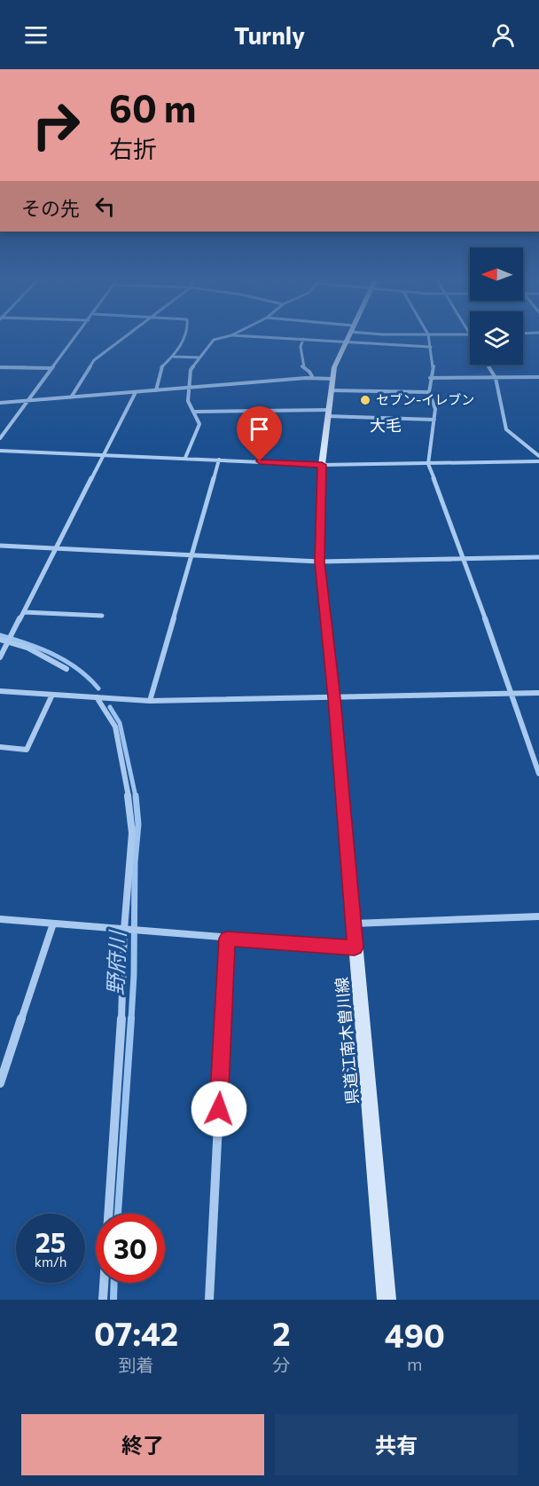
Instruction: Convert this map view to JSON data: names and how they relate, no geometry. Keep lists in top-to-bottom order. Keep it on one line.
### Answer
{"streets":{"main road":["県道江南木曽川線"]},"districts":["大毛"],"water":["野府川"],"places":["セブン-イレブン"],"north":"left","page":{"header":"Turnly","turn":["60 m","右折"],"then":"その先","speed":"25 km/h","limit":"30","eta":["07:42","到着","2","分","490","m"],"buttons":["終了","共有"]}}
